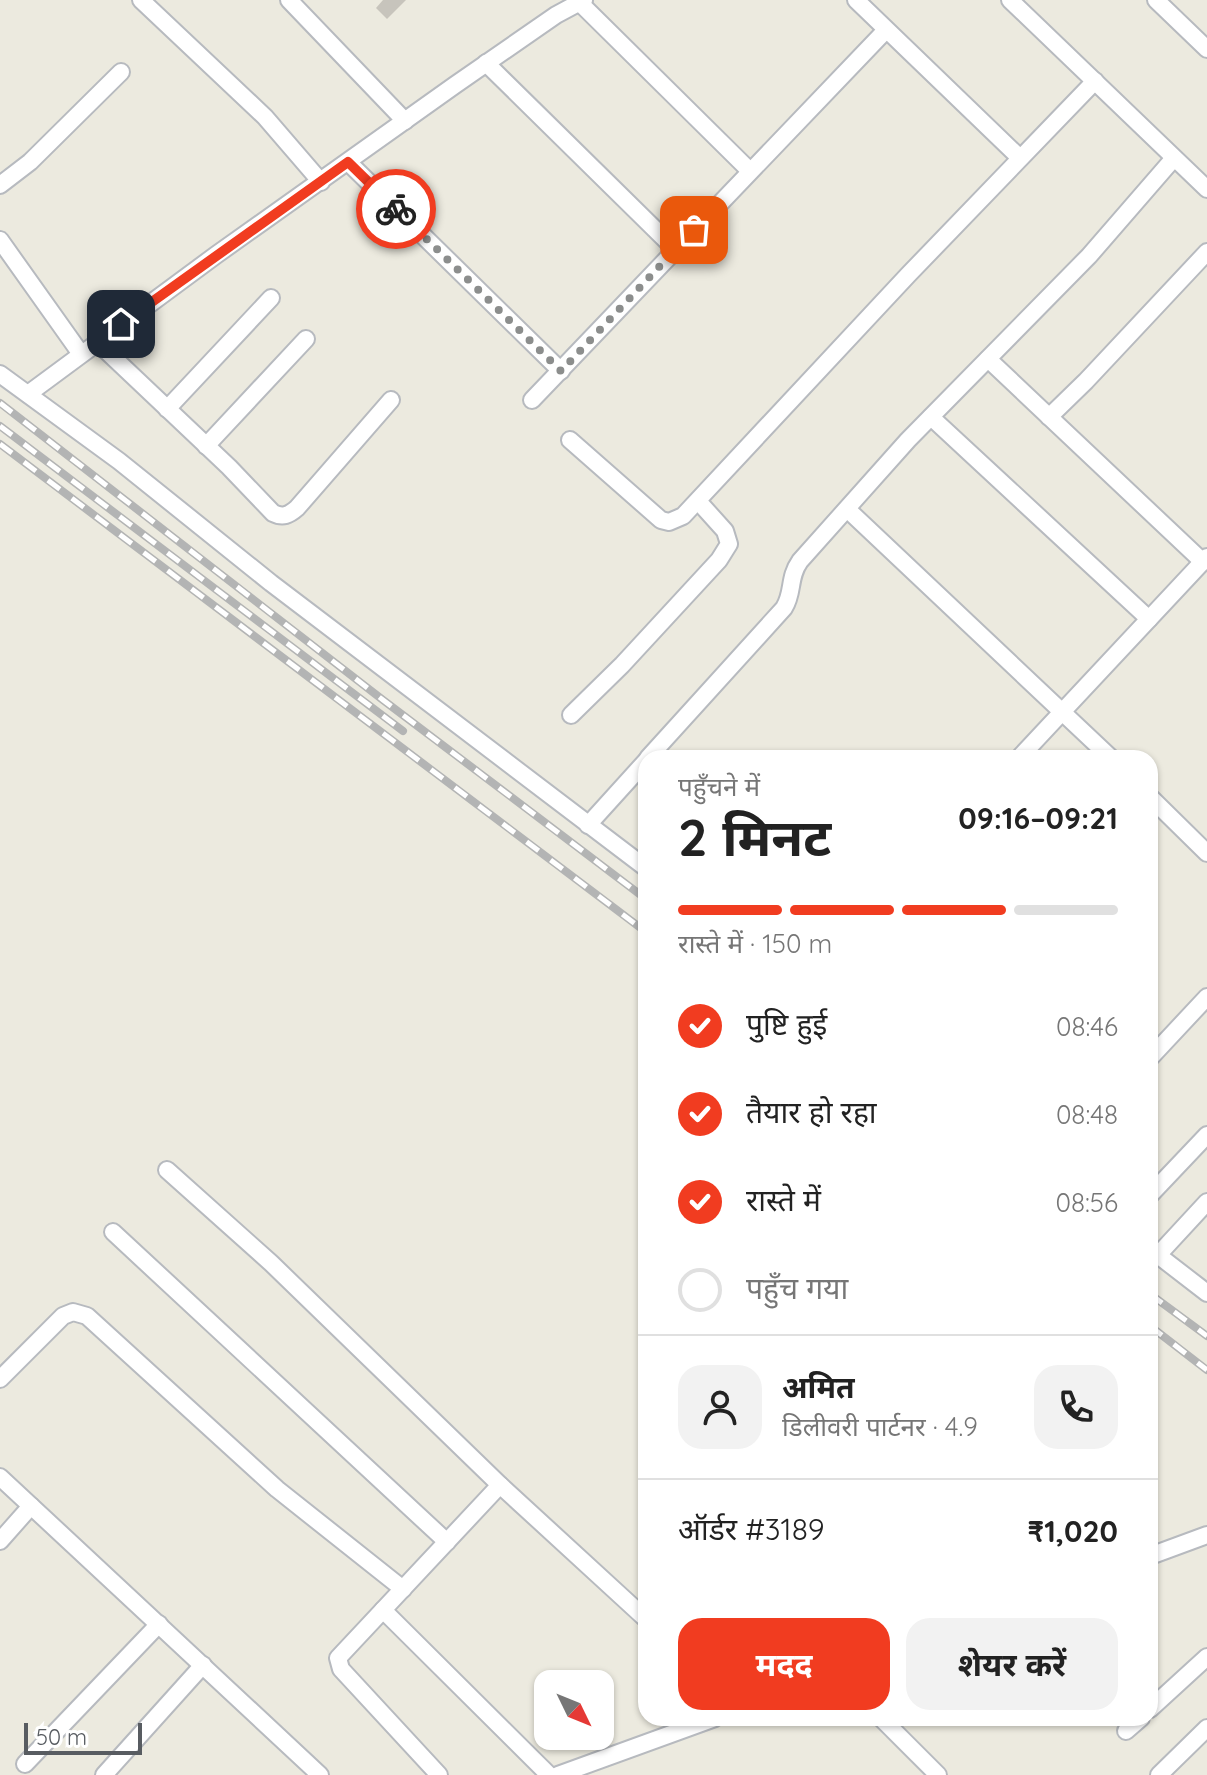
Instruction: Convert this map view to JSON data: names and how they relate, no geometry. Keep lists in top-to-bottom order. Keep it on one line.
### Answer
{"scale_bar":"50 m","north":"bottom right","page":{"heading":["2 मिनट","पहुँचने में","09:16–09:21"],"panel":["अमित","डिलीवरी पार्टनर · 4.9","ऑर्डर #3189","₹1,020"],"bar":"रास्ते में · 150 m","list":[["पुष्टि हुई","08:46"],["तैयार हो रहा","08:48"],["रास्ते में","08:56"],"पहुँच गया"],"buttons":["मदद","शेयर करें"],"scale":"50 m"}}
